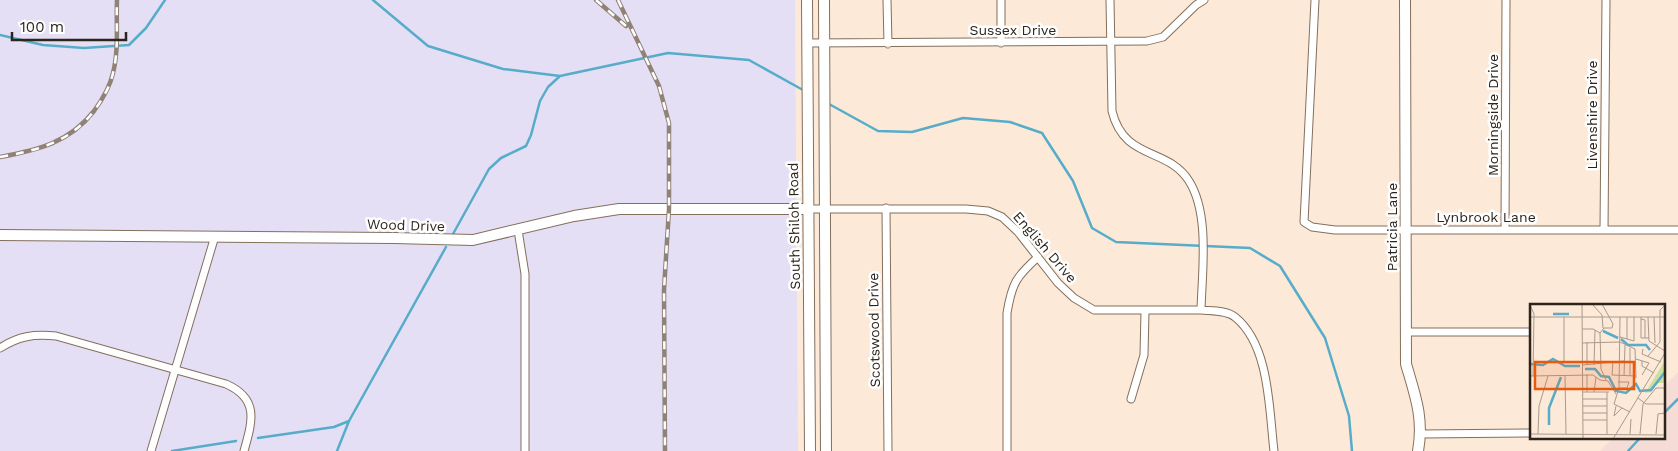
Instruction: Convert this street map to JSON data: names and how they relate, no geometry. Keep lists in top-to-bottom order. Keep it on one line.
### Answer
{"streets":{"street":["Sussex Drive","Morningside Drive","Livenshire Drive","Lynbrook Lane","Wood Drive","South Shiloh Road","Patricia Lane","English Drive","Scotswood Drive"]},"crossings":[["Sussex Drive","South Shiloh Road"],["Morningside Drive","Lynbrook Lane"],["Livenshire Drive","Lynbrook Lane"],["Lynbrook Lane","Patricia Lane"],["Wood Drive","South Shiloh Road"],["Wood Drive","English Drive"],["South Shiloh Road","English Drive"],["English Drive","Scotswood Drive"]],"scale_bar":"100 m"}
